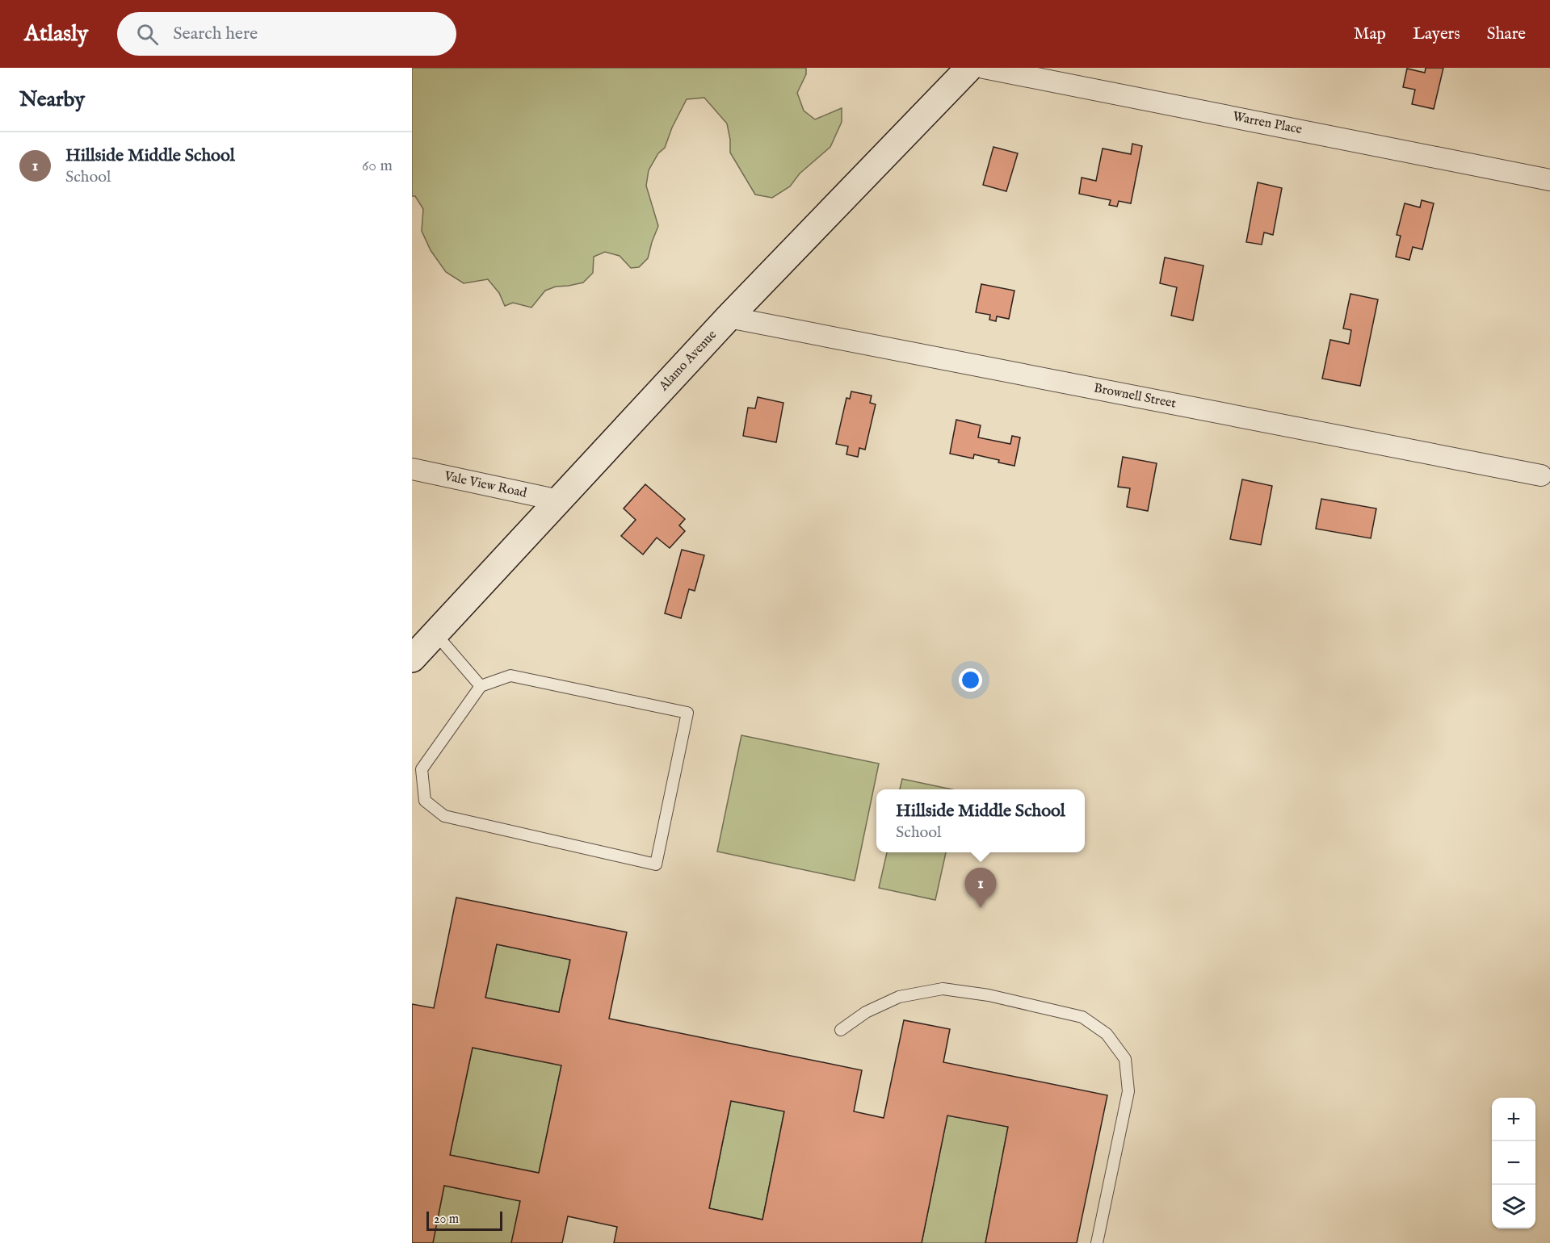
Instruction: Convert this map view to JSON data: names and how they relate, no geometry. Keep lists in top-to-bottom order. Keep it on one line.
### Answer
{"streets":{"street":["Warren Place","Alamo Avenue","Brownell Street","Vale View Road"]},"crossings":[["Alamo Avenue","Brownell Street"],["Alamo Avenue","Vale View Road"]],"scale_bar":"20 m","page":{"header":"Atlasly","search":"Search here","nav":["Map","Layers","Share"],"heading":"Nearby","list":[{"mark":"1","name":"Hillside Middle School","note":"School","value":"60 m"}],"popup":["Hillside Middle School","School"],"pins":"1","map_buttons":["+","−"],"scale":"20 m"}}
